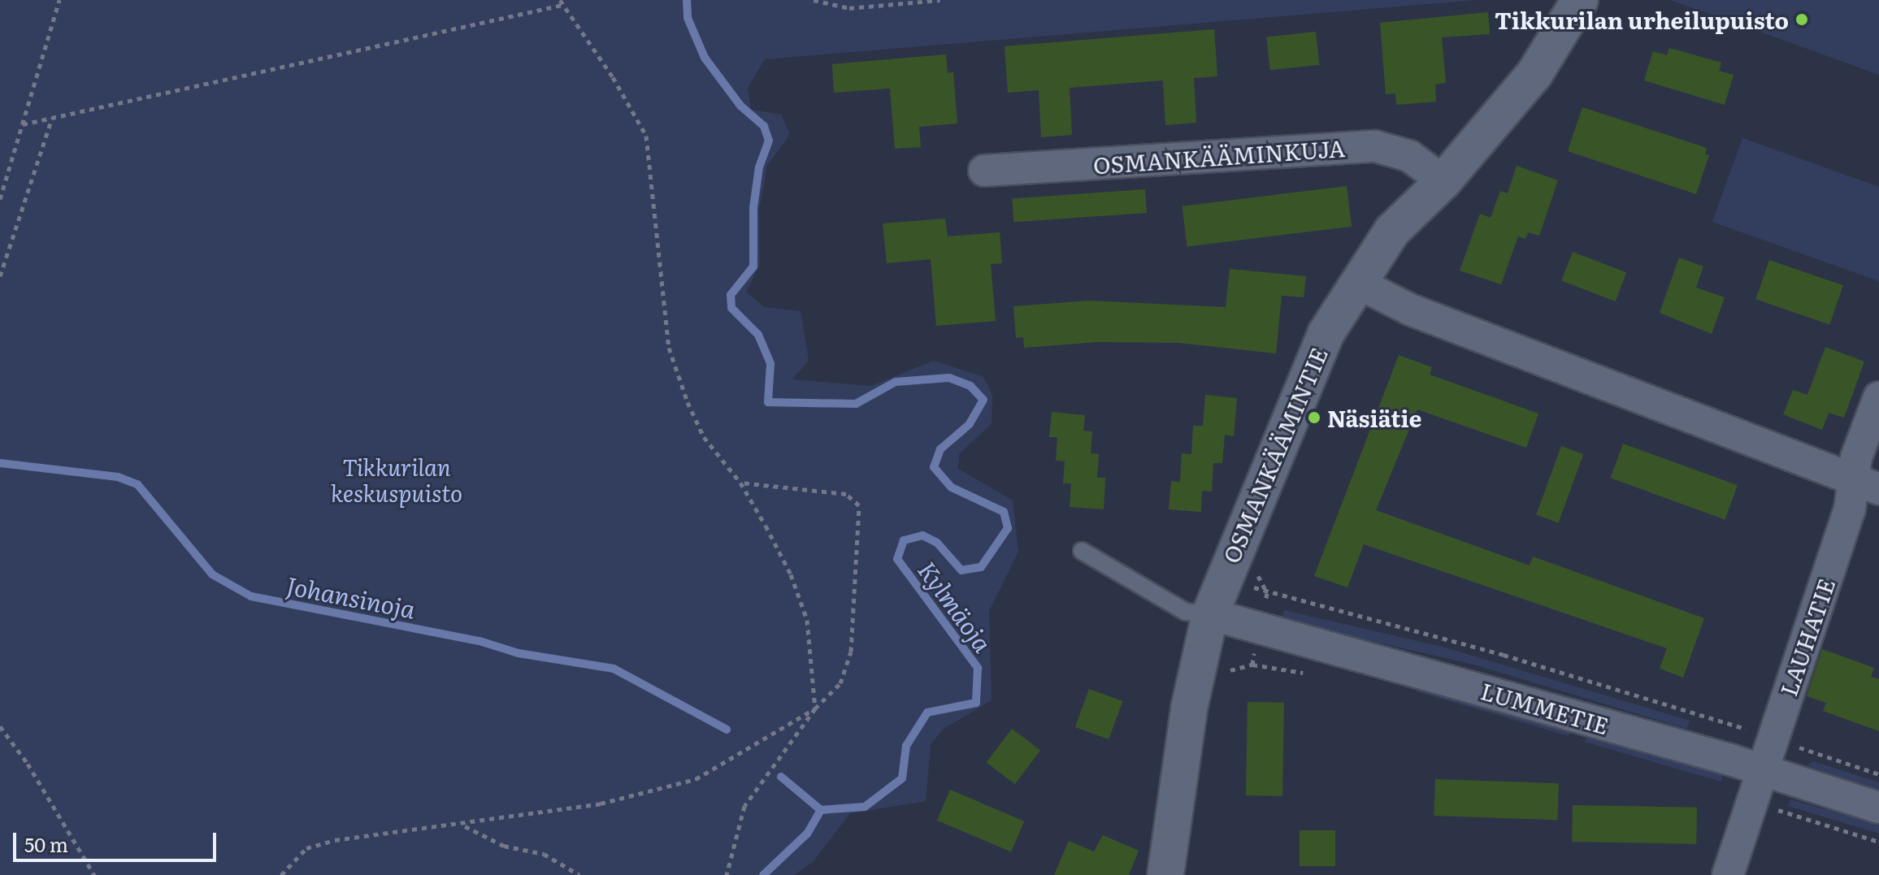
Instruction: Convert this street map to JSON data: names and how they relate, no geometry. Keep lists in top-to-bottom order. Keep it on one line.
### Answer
{"streets":{"street":["OSMANKÄÄMINKUJA","OSMANKÄÄMINTIE","LAUHATIE","LUMMETIE"]},"crossings":[["OSMANKÄÄMINKUJA","OSMANKÄÄMINTIE"],["OSMANKÄÄMINTIE","LUMMETIE"],["LAUHATIE","LUMMETIE"]],"water":["Johansinoja","Kylmäoja"],"parks":["Tikkurilan keskuspuisto"],"places":["Tikkurilan urheilupuisto","Näsiätie"],"scale_bar":"50 m"}
